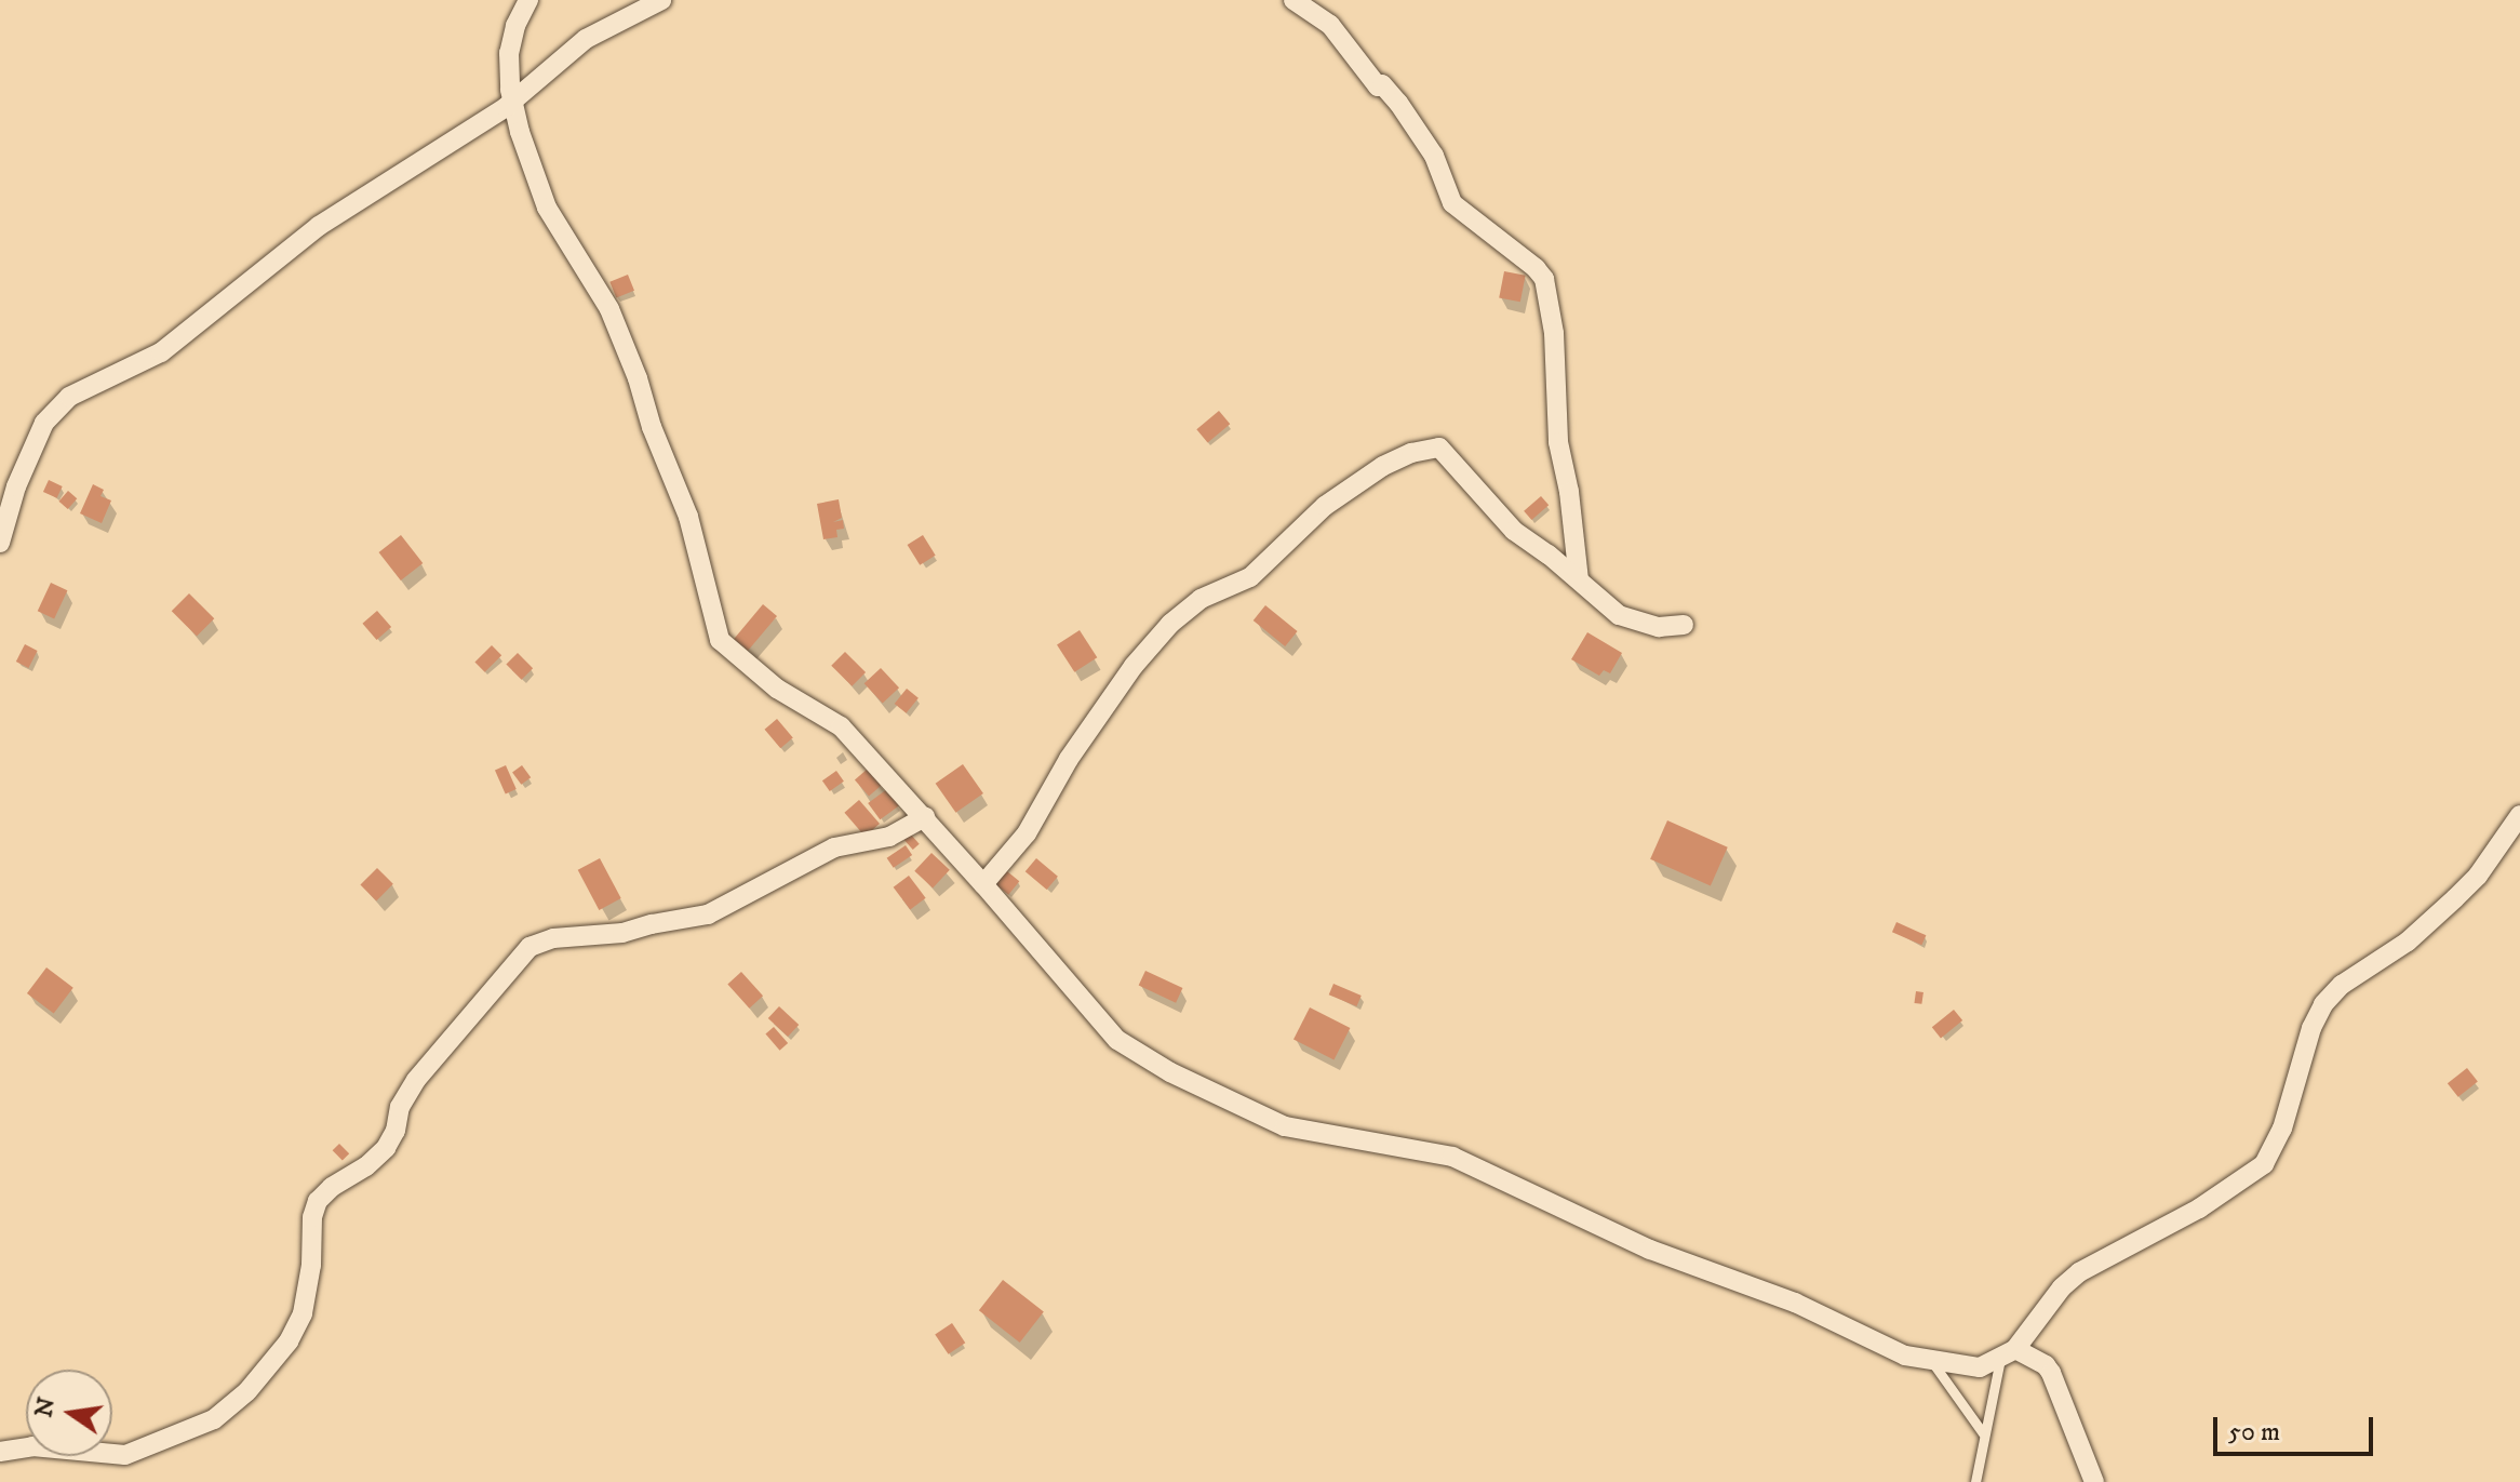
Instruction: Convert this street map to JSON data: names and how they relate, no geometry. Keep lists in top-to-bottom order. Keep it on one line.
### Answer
{"scale_bar":"50 m","north":"left"}
